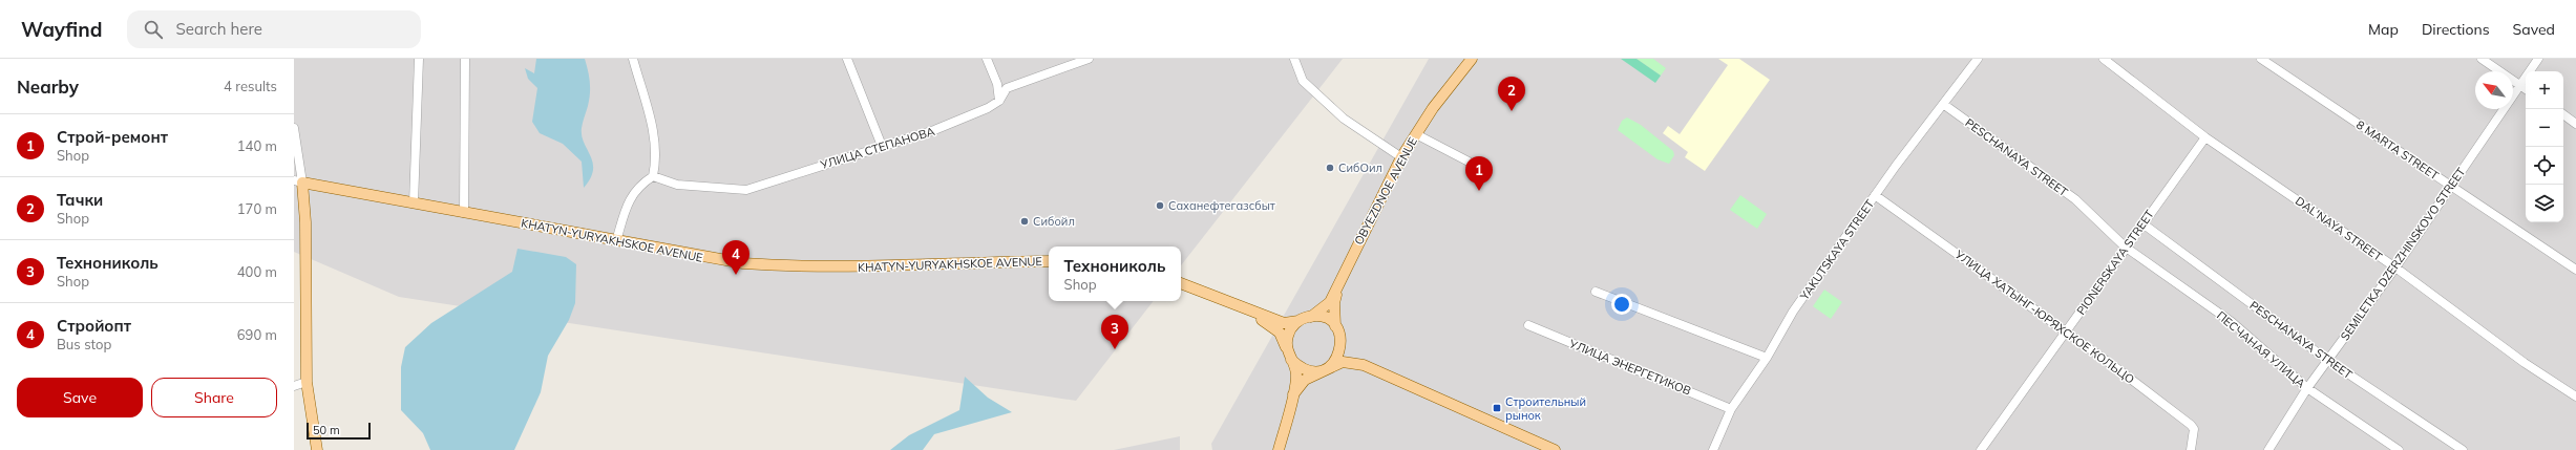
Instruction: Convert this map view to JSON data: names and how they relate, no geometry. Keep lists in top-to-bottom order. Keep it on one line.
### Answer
{"streets":{"main road":["OBYEZDNOE AVENUE","KHATYN-YURYAKHSKOE AVENUE"],"street":["УЛИЦА СТЕПАНОВА","8 MARTA STREET","PESCHANAYA STREET","DAL'NAYA STREET","YAKUTSKAYA STREET","SEMILETKA DZERZHINSKOVO STREET","PIONERSKAYA STREET","УЛИЦА ХАТЫНГ-ЮРЯХСКОЕ КОЛЬЦО","ПЕСЧАНАЯ УЛИЦА","УЛИЦА ЭНЕРГЕТИКОВ"]},"crossings":[["8 MARTA STREET","SEMILETKA DZERZHINSKOVO STREET"],["PESCHANAYA STREET","YAKUTSKAYA STREET"],["PESCHANAYA STREET","SEMILETKA DZERZHINSKOVO STREET"],["PESCHANAYA STREET","PIONERSKAYA STREET"],["PESCHANAYA STREET","ПЕСЧАНАЯ УЛИЦА"],["DAL'NAYA STREET","SEMILETKA DZERZHINSKOVO STREET"],["DAL'NAYA STREET","PIONERSKAYA STREET"],["YAKUTSKAYA STREET","УЛИЦА ХАТЫНГ-ЮРЯХСКОЕ КОЛЬЦО"],["YAKUTSKAYA STREET","УЛИЦА ЭНЕРГЕТИКОВ"],["SEMILETKA DZERZHINSKOVO STREET","ПЕСЧАНАЯ УЛИЦА"],["PIONERSKAYA STREET","УЛИЦА ХАТЫНГ-ЮРЯХСКОЕ КОЛЬЦО"],["PIONERSKAYA STREET","ПЕСЧАНАЯ УЛИЦА"]],"places":{"other":["СибОил","Саханефтегазсбыт","Сибойл"],"transit":["Строительный рынок"]},"scale_bar":"50 m","north":"top left","page":{"header":"Wayfind","search":"Search here","nav":["Map","Directions","Saved"],"heading":["Nearby","4 results"],"map_buttons":["+","−"],"pins":["2","1","4","3"],"list":[{"mark":"1","name":"Строй-ремонт","note":"Shop","value":"140 m"},{"mark":"2","name":"Тачки","note":"Shop","value":"170 m"},{"mark":"3","name":"Технониколь","note":"Shop","value":"400 m"},{"mark":"4","name":"Стройопт","note":"Bus stop","value":"690 m"}],"popup":["Технониколь","Shop"],"buttons":["Save","Share"],"scale":"50 m"}}
